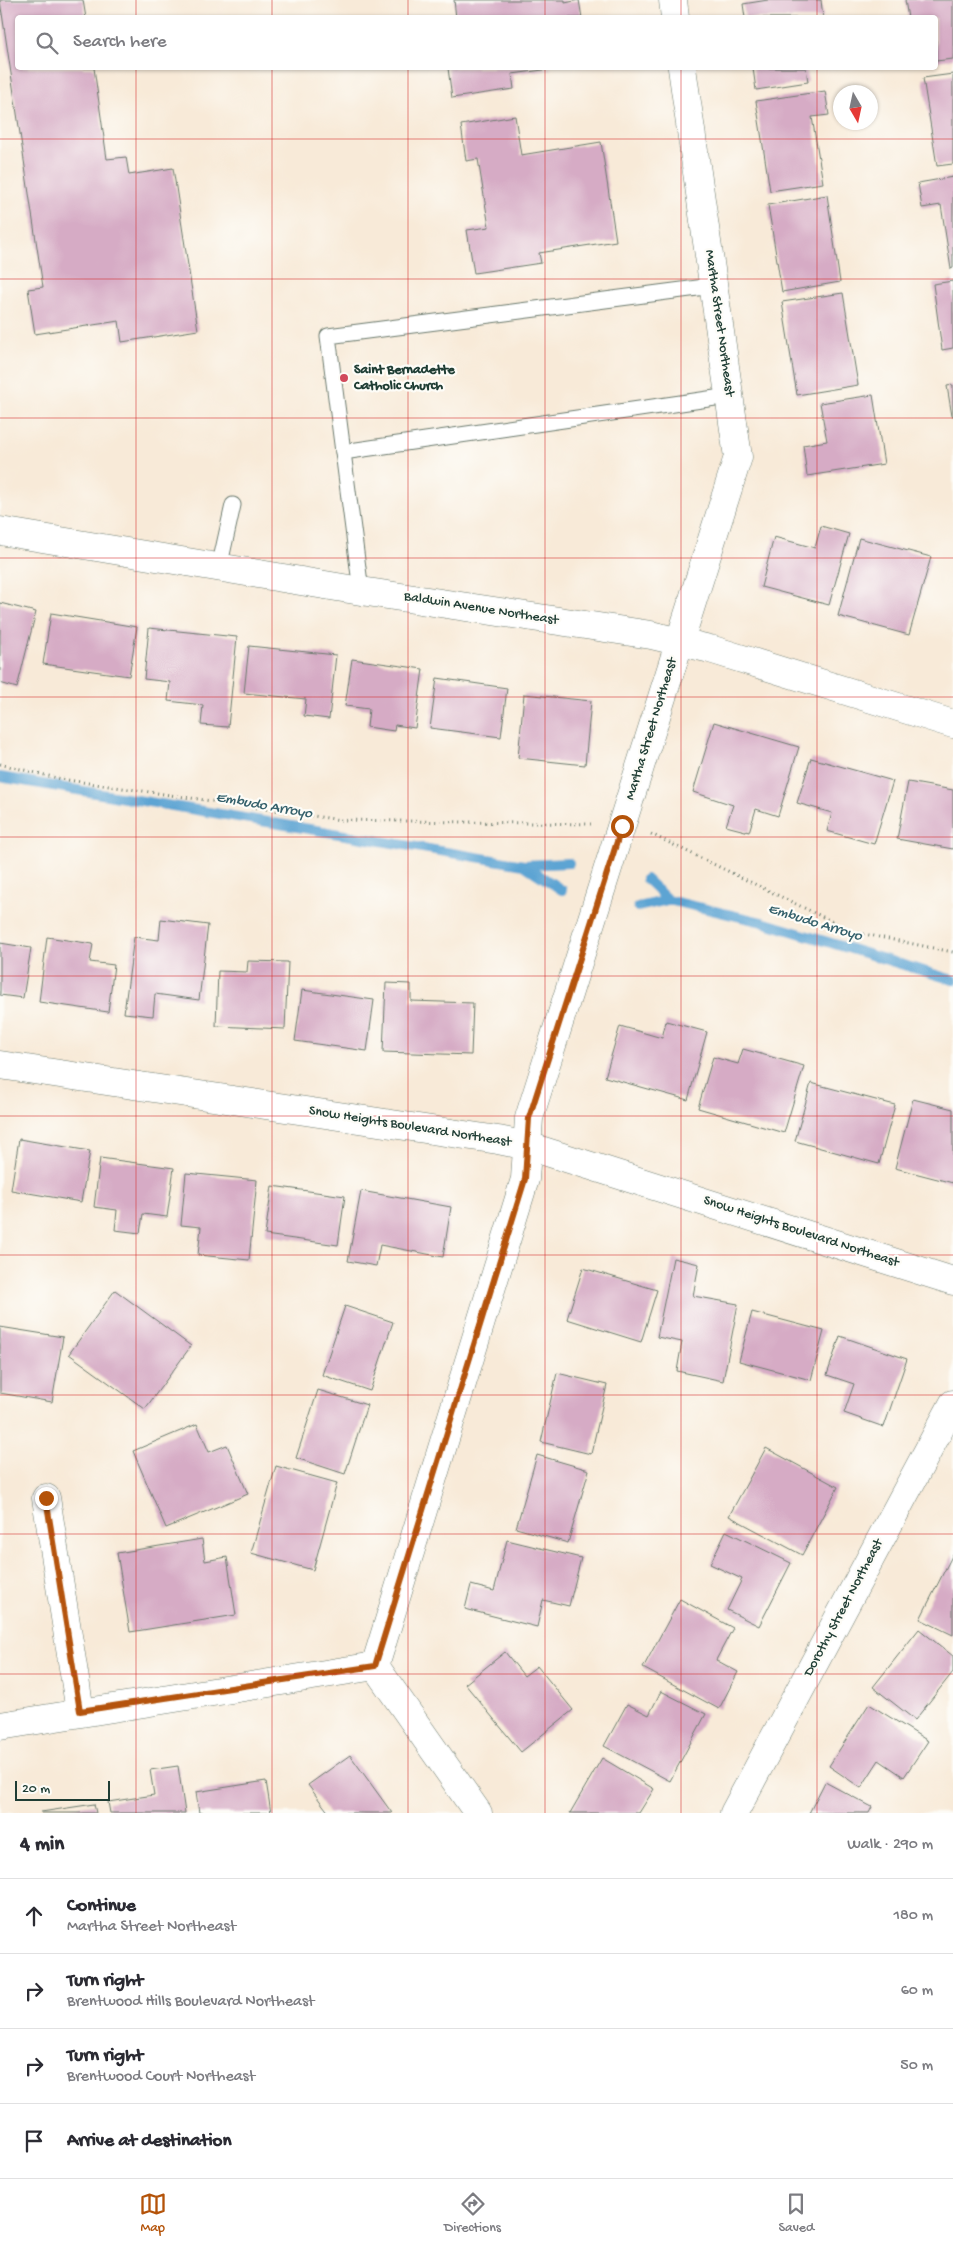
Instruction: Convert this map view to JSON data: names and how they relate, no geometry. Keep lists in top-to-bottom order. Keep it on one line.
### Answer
{"streets":{"street":["Martha Street Northeast","Baldwin Avenue Northeast","Snow Heights Boulevard Northeast","Dorothy Street Northeast"]},"crossings":[["Martha Street Northeast","Baldwin Avenue Northeast"],["Martha Street Northeast","Snow Heights Boulevard Northeast"]],"water":["Embudo Arroyo"],"places":["Saint Bernadette Catholic Church"],"scale_bar":"20 m","north":"bottom","page":{"search":"Search here","scale":"20 m","heading":["4 min","Walk · 290 m"],"list":[["Continue","Martha Street Northeast","180 m"],["Turn right","Brentwood Hills Boulevard Northeast","60 m"],["Turn right","Brentwood Court Northeast","50 m"],"Arrive at destination"],"nav":["Map","Directions","Saved"]}}
